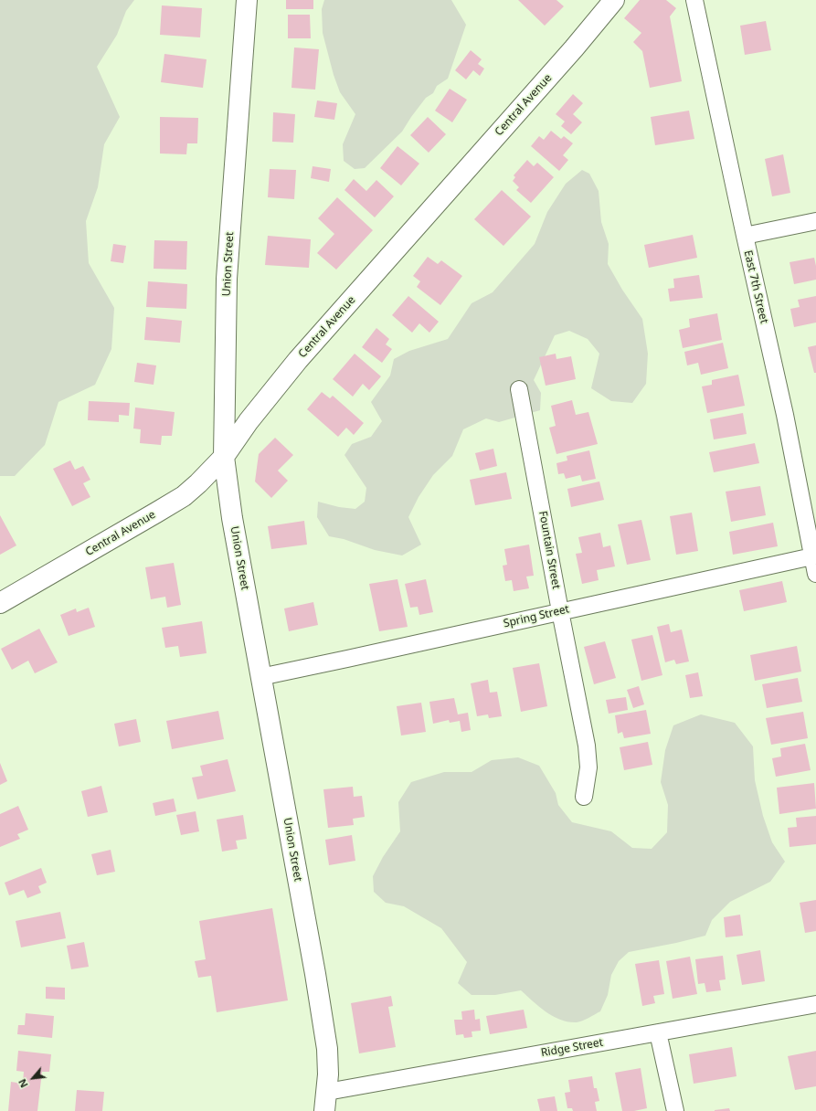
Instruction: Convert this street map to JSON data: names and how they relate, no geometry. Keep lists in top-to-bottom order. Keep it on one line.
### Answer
{"streets":{"street":["Central Avenue","Union Street","East 7th Street","Fountain Street","Spring Street","Ridge Street"]},"crossings":[["Central Avenue","Union Street"],["Union Street","Spring Street"],["Union Street","Ridge Street"],["East 7th Street","Spring Street"],["Fountain Street","Spring Street"]],"north":"bottom left"}
